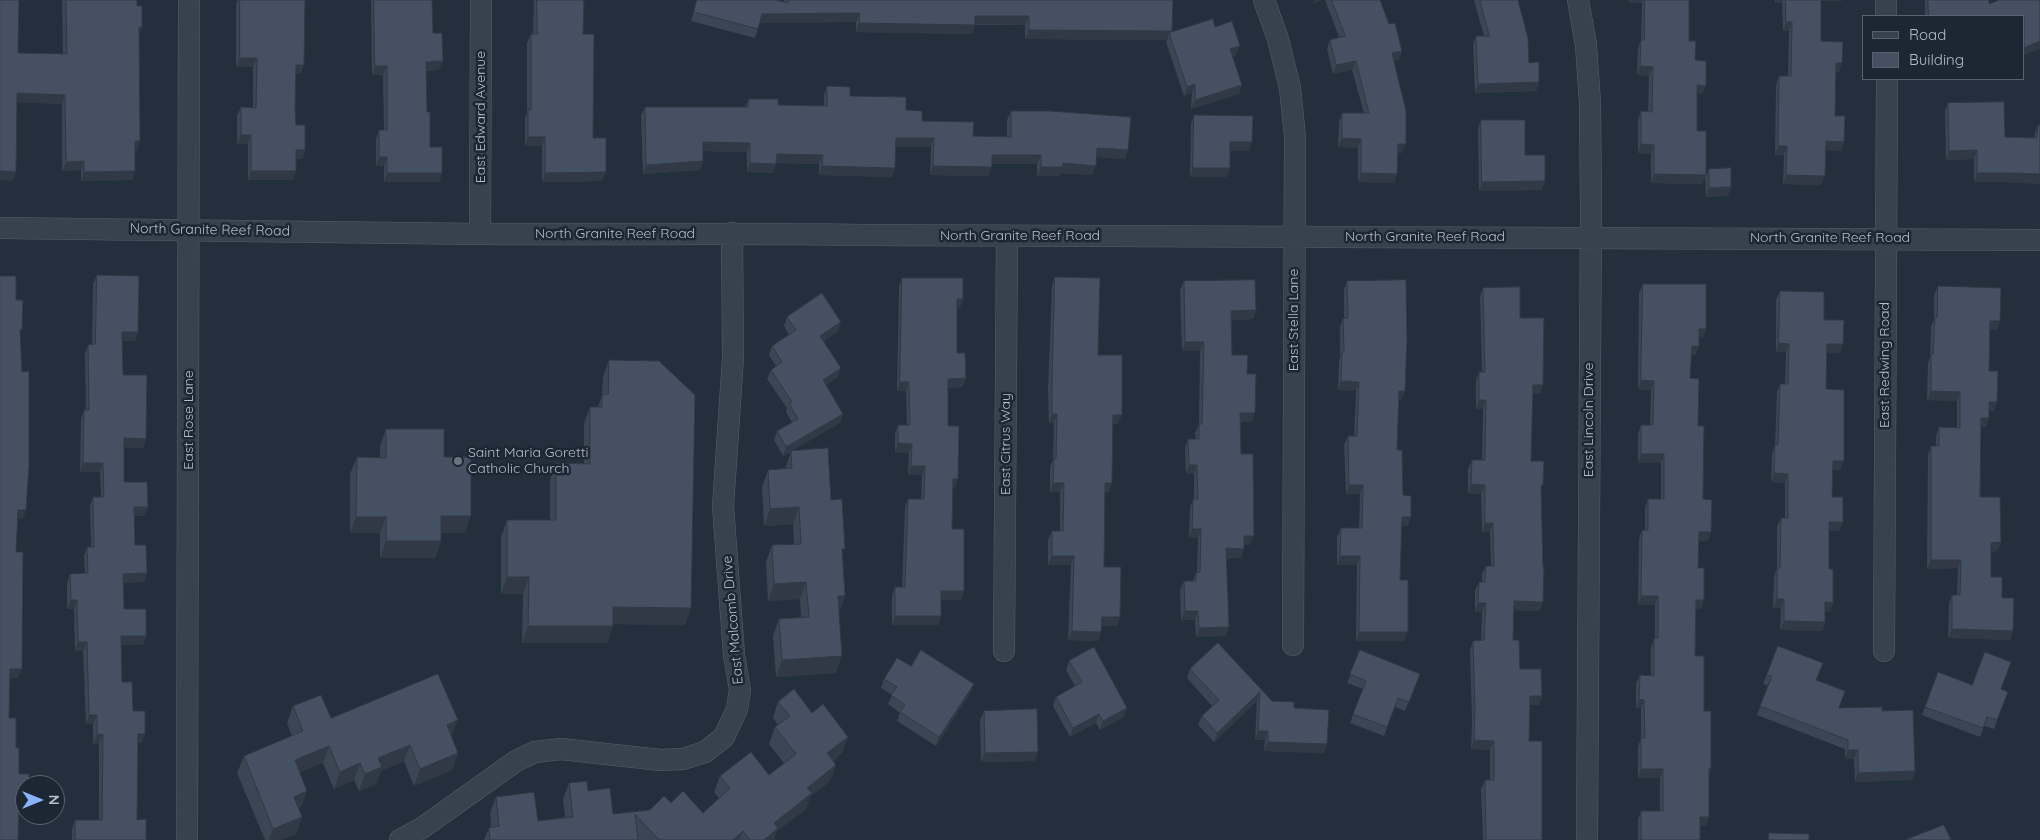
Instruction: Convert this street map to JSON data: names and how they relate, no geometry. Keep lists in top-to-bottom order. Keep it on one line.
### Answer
{"streets":{"street":["East Edward Avenue","North Granite Reef Road","East Stella Lane","East Redwing Road","East Rose Lane","East Lincoln Drive","East Citrus Way","East Malcomb Drive"]},"crossings":[["East Edward Avenue","North Granite Reef Road"],["North Granite Reef Road","East Stella Lane"],["North Granite Reef Road","East Redwing Road"],["North Granite Reef Road","East Rose Lane"],["North Granite Reef Road","East Lincoln Drive"],["North Granite Reef Road","East Citrus Way"],["North Granite Reef Road","East Malcomb Drive"]],"places":["Saint Maria Goretti Catholic Church"],"legend":["Road","Building"],"north":"right"}
